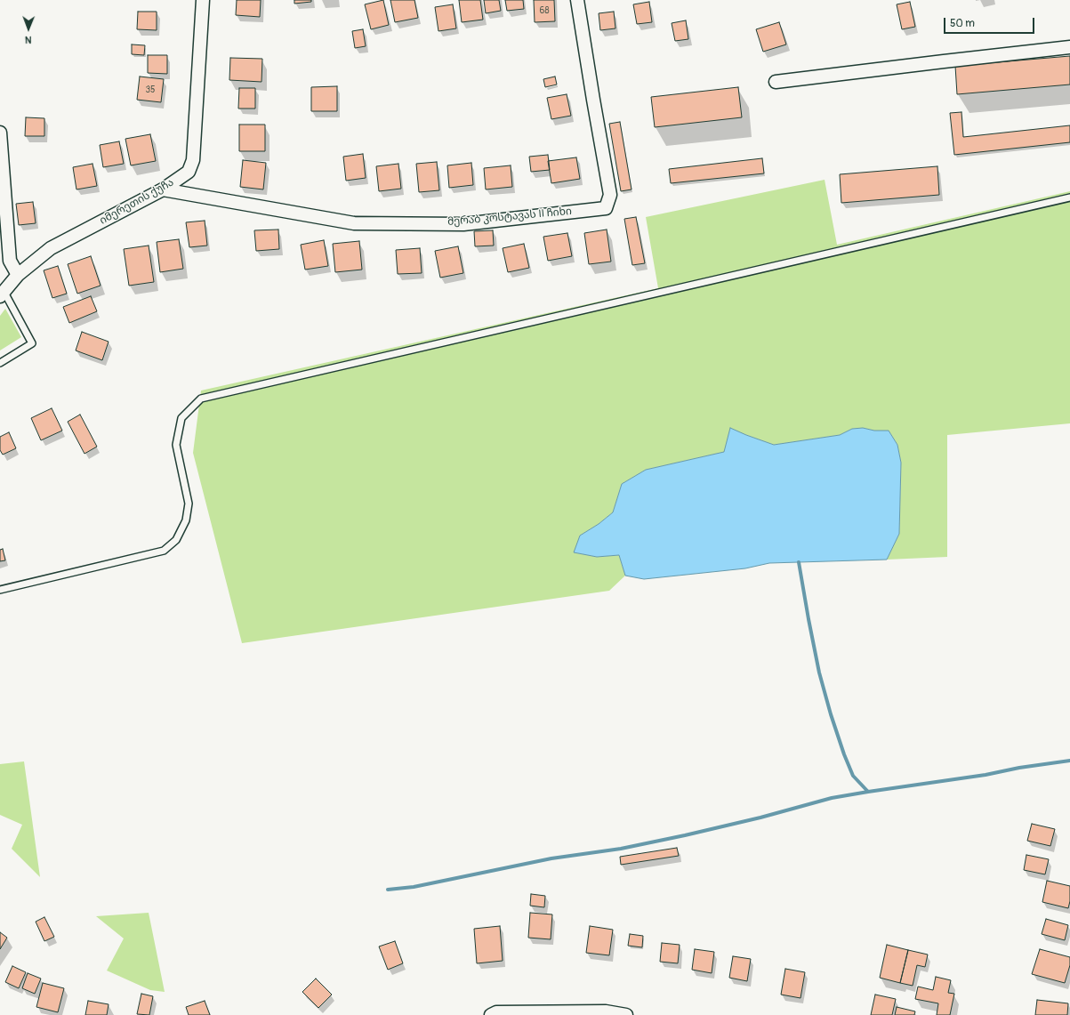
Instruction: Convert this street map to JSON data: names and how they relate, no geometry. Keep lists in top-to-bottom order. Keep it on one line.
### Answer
{"streets":{"street":["იმერეთის ქუჩა","მერაბ კოსტავას II ჩიხი"]},"crossings":[["იმერეთის ქუჩა","მერაბ კოსტავას II ჩიხი"]],"house_numbers":["68","35"],"scale_bar":"50 m","north":"bottom"}
